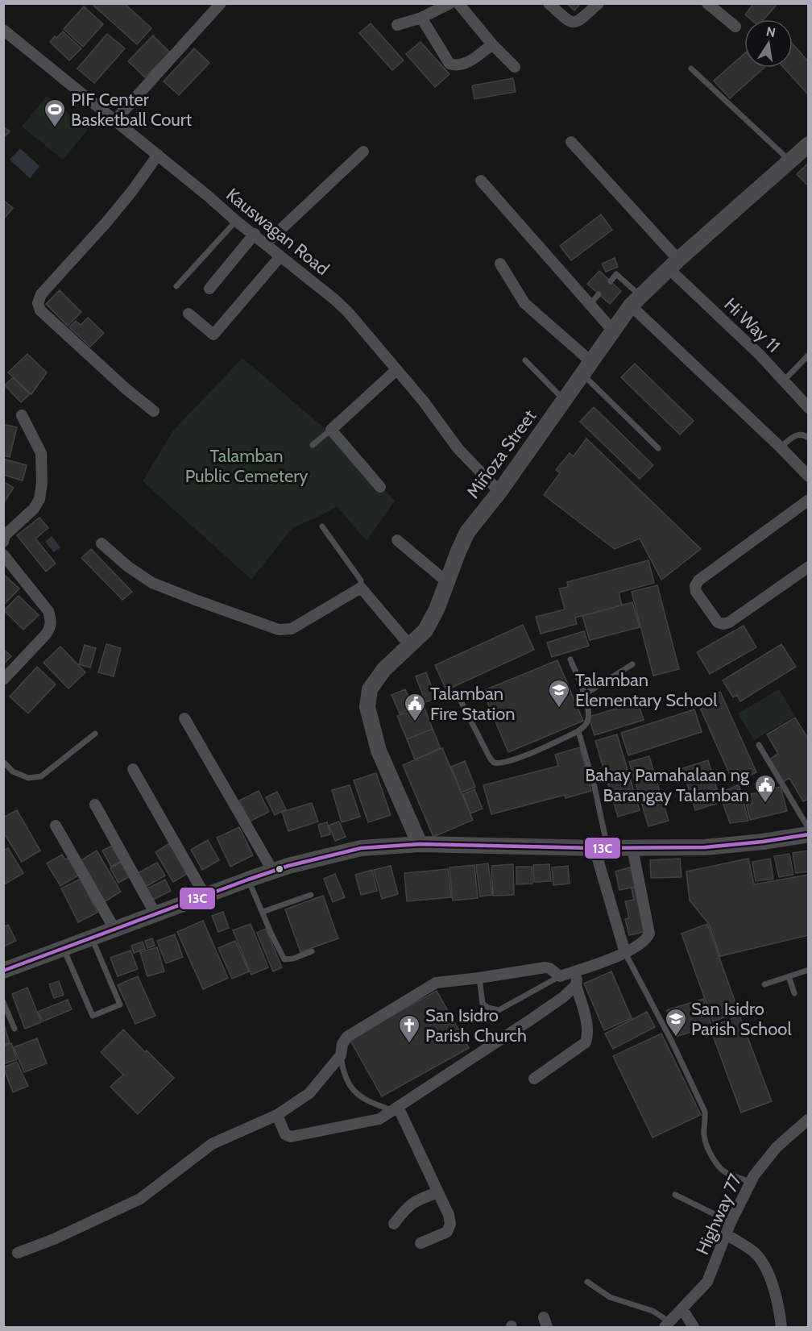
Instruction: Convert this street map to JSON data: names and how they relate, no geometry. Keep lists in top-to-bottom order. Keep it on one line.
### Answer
{"streets":{"main road":["Miñoza Street"],"street":["Kauswagan Road","Hi Way 11","Highway 77"]},"crossings":[["Kauswagan Road","Miñoza Street"],["Hi Way 11","Miñoza Street"]],"parks":["Talamban Public Cemetery"],"places":{"sports":["PIF Center Basketball Court"],"school or university":["Talamban Elementary School","San Isidro Parish School"],"public building":["Talamban Fire Station","Bahay Pamahalaan ng Barangay Talamban"],"church":["San Isidro Parish Church"]},"lines":["transit line 13C"],"north":"top"}
